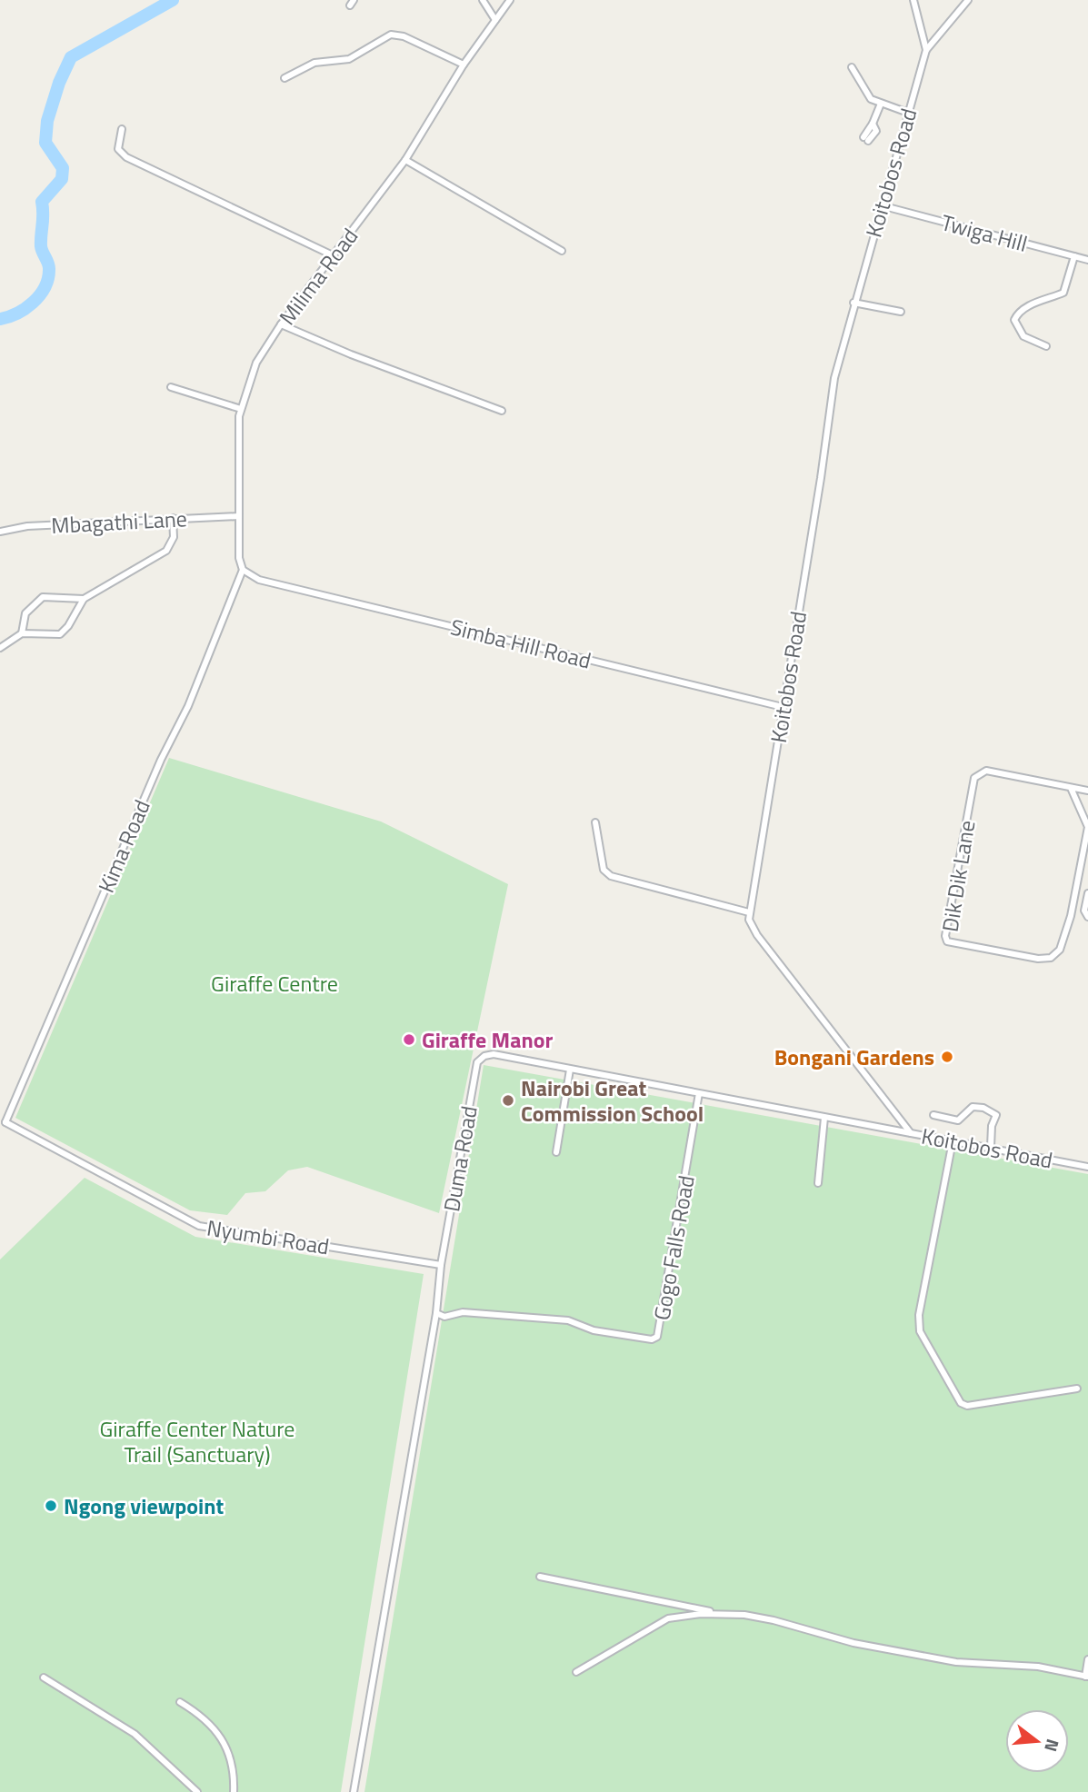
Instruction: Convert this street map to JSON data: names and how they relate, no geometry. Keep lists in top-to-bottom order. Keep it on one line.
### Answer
{"streets":{"street":["Koitobos Road","Twiga Hill","Milima Road","Mbagathi Lane","Simba Hill Road","Kima Road","Dik Dik Lane","Duma Road","Nyumbi Road","Gogo Falls Road"]},"crossings":[["Koitobos Road","Twiga Hill"],["Koitobos Road","Simba Hill Road"],["Milima Road","Mbagathi Lane"],["Milima Road","Simba Hill Road"],["Milima Road","Kima Road"],["Simba Hill Road","Kima Road"],["Kima Road","Nyumbi Road"],["Duma Road","Nyumbi Road"],["Duma Road","Gogo Falls Road"]],"parks":["Giraffe Centre","Giraffe Center Nature Trail (Sanctuary)"],"places":["Giraffe Manor","Bongani Gardens","Nairobi Great Commission School","Ngong viewpoint"],"north":"right"}
